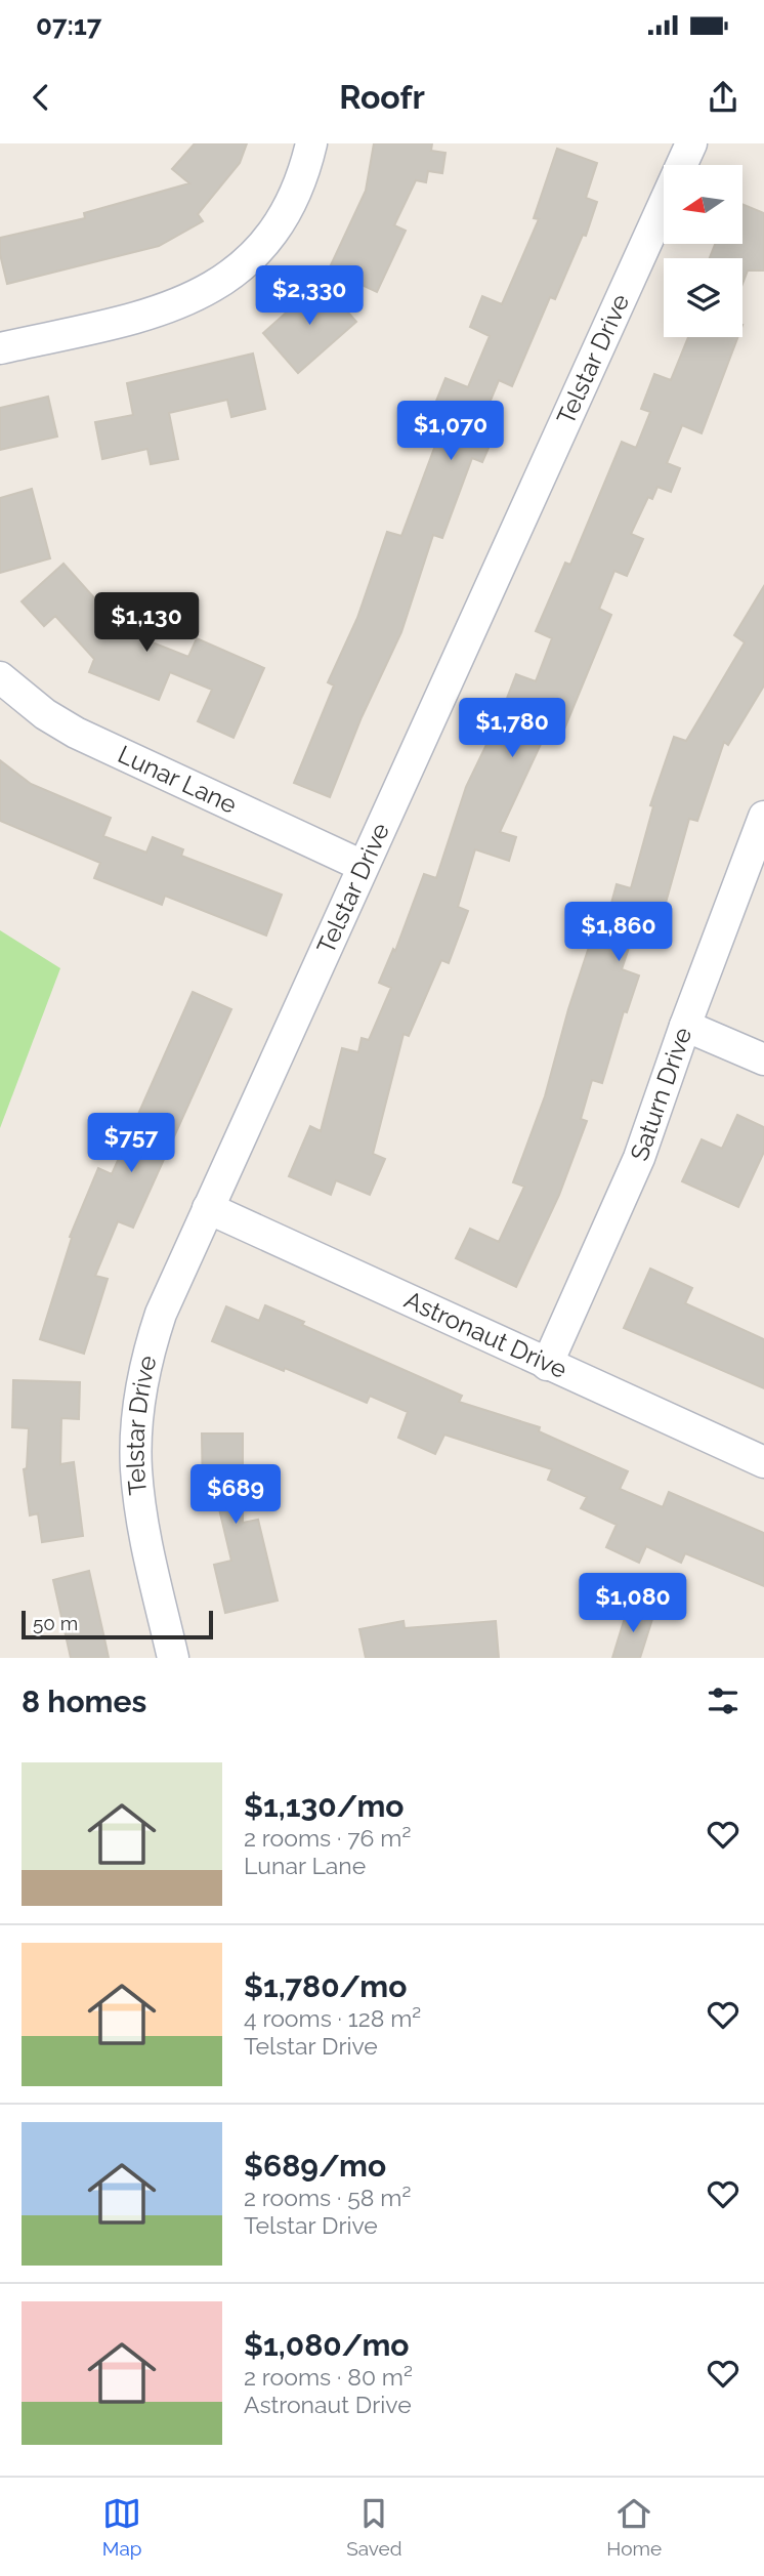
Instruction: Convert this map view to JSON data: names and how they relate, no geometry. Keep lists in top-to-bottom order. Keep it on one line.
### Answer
{"streets":{"street":["Telstar Drive","Lunar Lane","Saturn Drive","Astronaut Drive"]},"crossings":[["Telstar Drive","Lunar Lane"],["Telstar Drive","Astronaut Drive"],["Saturn Drive","Astronaut Drive"]],"scale_bar":"50 m","north":"left","page":{"status":"07:17","header":"Roofr","price":["$2,330","$1,070","$1,130","$1,780","$1,860","$757","$689","$1,080"],"scale":"50 m","heading":"8 homes","list":[{"name":"$1,130/mo","note":"2 rooms · 76 m² · Lunar Lane"},{"name":"$1,780/mo","note":"4 rooms · 128 m² · Telstar Drive"},{"name":"$689/mo","note":"2 rooms · 58 m² · Telstar Drive"},{"name":"$1,080/mo","note":"2 rooms · 80 m² · Astronaut Drive"}],"tabs":["Map","Saved","Home"]}}
